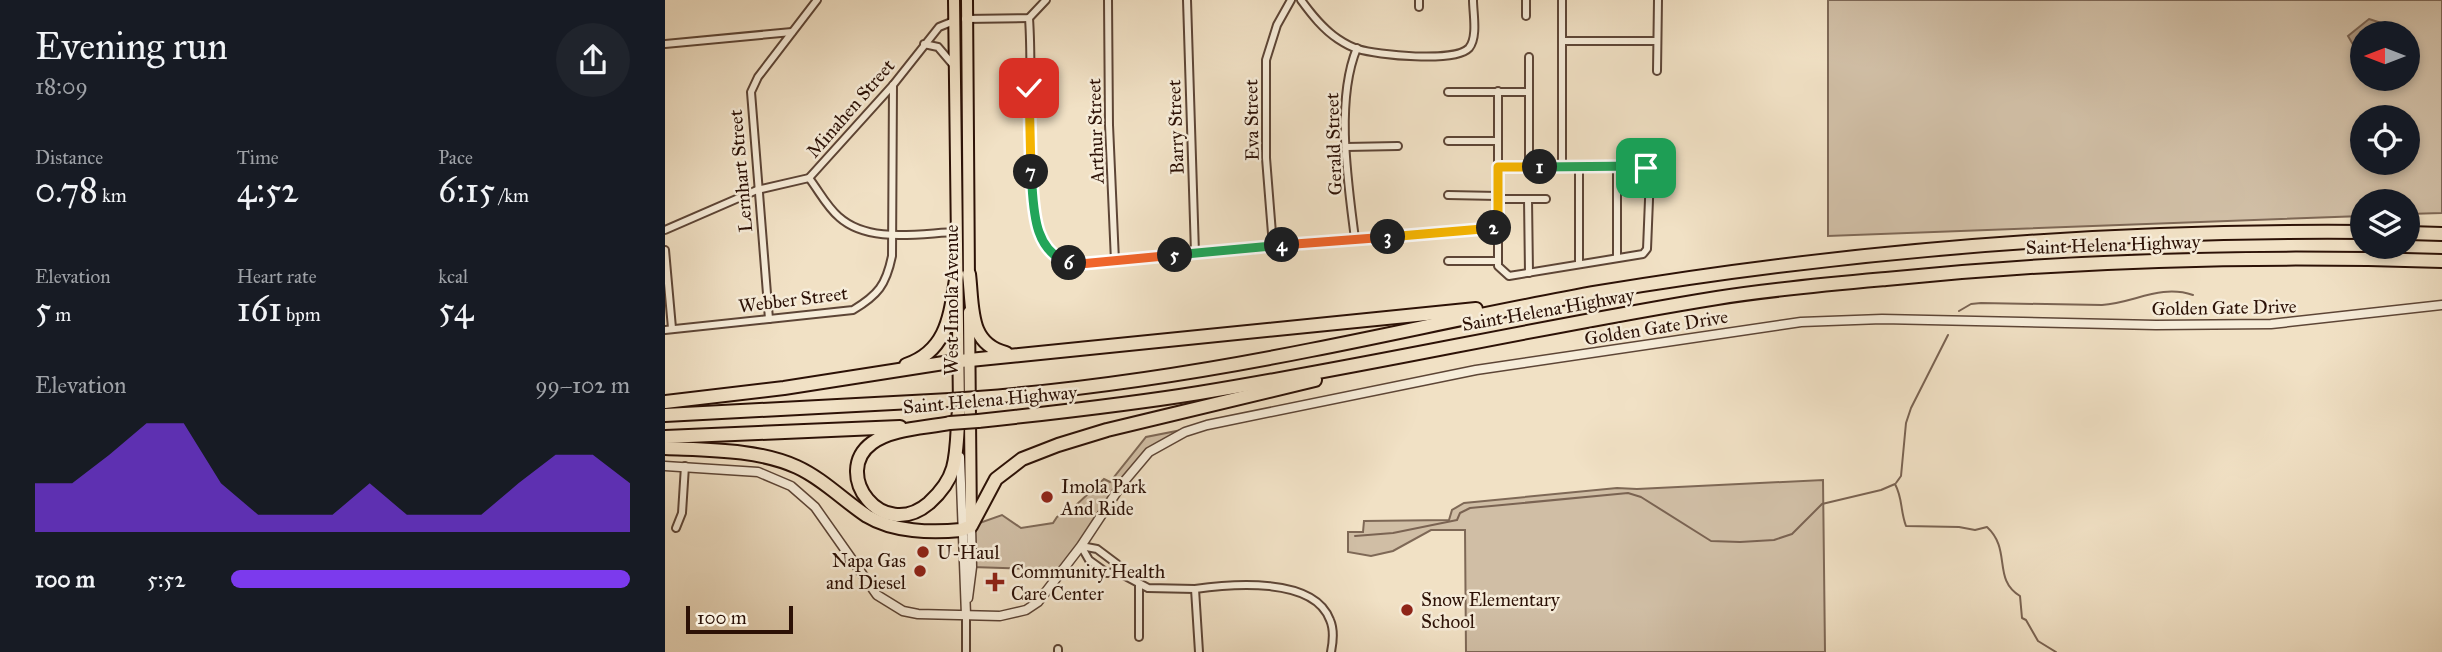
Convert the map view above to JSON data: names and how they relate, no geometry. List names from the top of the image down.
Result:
{
  "streets": {
    "highway": ["Saint Helena Highway"],
    "main road": ["West Imola Avenue"],
    "street": [
      "Minahen Street",
      "Eva Street",
      "Barry Street",
      "Arthur Street",
      "Gerald Street",
      "Lernhart Street",
      "Webber Street",
      "Golden Gate Drive"
    ]
  },
  "crossings": [
    ["Minahen Street", "Lernhart Street"],
    ["Minahen Street", "Webber Street"],
    ["Minahen Street", "West Imola Avenue"],
    ["Lernhart Street", "Webber Street"],
    ["Saint Helena Highway", "West Imola Avenue"],
    ["West Imola Avenue", "Golden Gate Drive"]
  ],
  "places": {
    "other": [
      "Imola Park And Ride",
      "U-Haul",
      "Napa Gas and Diesel",
      "Snow Elementary School"
    ],
    "health": ["Community Health Care Center"]
  },
  "scale_bar": "100 m",
  "north": "left",
  "page": {
    "heading": ["Evening run", "18:09"],
    "stats": [
      ["Distance", "0.78 km"],
      ["Time", "4:52"],
      ["Pace", "6:15 /km"],
      ["Elevation", "5 m"],
      ["Heart rate", "161 bpm"],
      ["kcal", "54"]
    ],
    "pins": [
      "1",
      "7",
      "2",
      "3",
      "4",
      "5",
      "6"
    ],
    "chart": ["Elevation", "99–102 m"],
    "list": [
      {
        "name": "100 m",
        "note": "5:52"
      }
    ],
    "scale": "100 m"
  }
}
